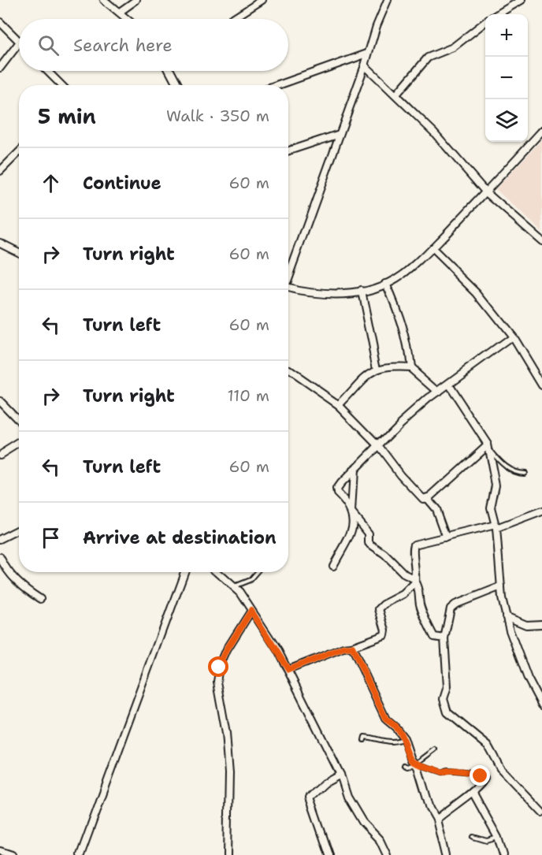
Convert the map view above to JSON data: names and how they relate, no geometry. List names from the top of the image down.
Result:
{
  "page": {
    "map_buttons": ["+", "−"],
    "search": "Search here",
    "heading": ["5 min", "Walk · 350 m"],
    "list": [
      ["Continue", "60 m"],
      ["Turn right", "60 m"],
      ["Turn left", "60 m"],
      ["Turn right", "110 m"],
      ["Turn left", "60 m"],
      "Arrive at destination"
    ]
  }
}
